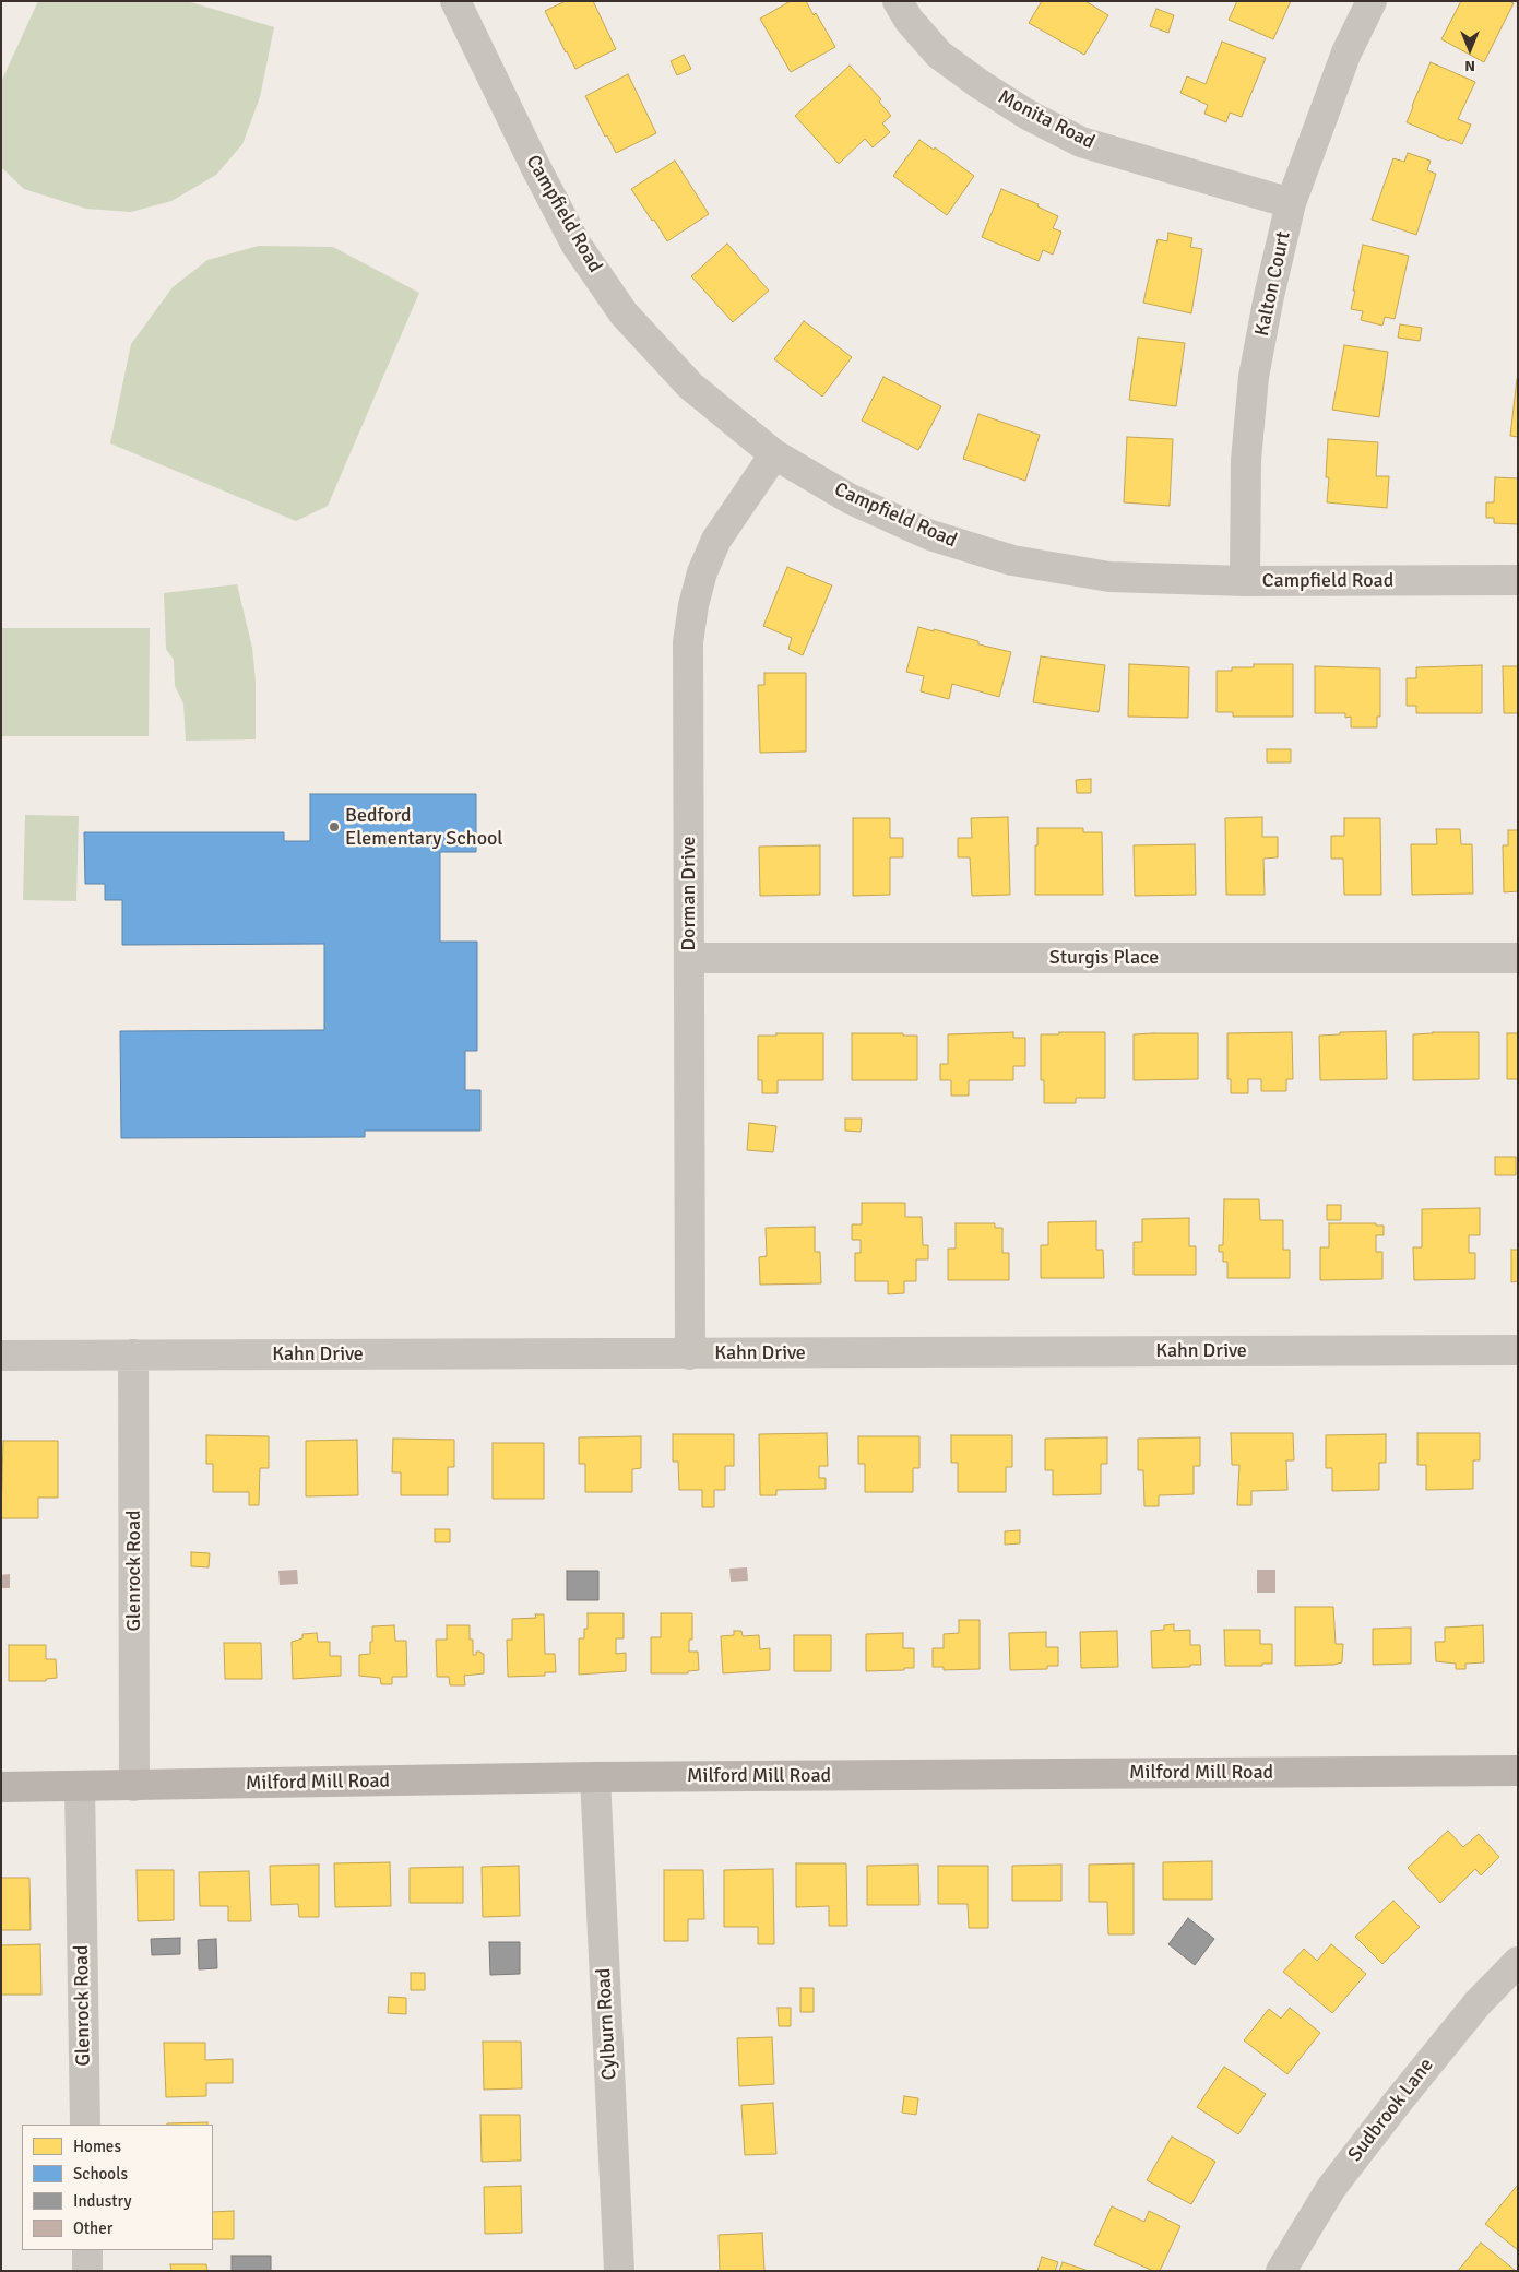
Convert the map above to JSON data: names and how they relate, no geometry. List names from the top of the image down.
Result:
{
  "streets": {
    "main road": ["Milford Mill Road"],
    "street": [
      "Monita Road",
      "Campfield Road",
      "Kalton Court",
      "Dorman Drive",
      "Sturgis Place",
      "Kahn Drive",
      "Glenrock Road",
      "Cylburn Road",
      "Sudbrook Lane"
    ]
  },
  "crossings": [
    ["Monita Road", "Kalton Court"],
    ["Campfield Road", "Kalton Court"],
    ["Campfield Road", "Dorman Drive"],
    ["Dorman Drive", "Sturgis Place"],
    ["Dorman Drive", "Kahn Drive"],
    ["Kahn Drive", "Glenrock Road"],
    ["Glenrock Road", "Milford Mill Road"],
    ["Milford Mill Road", "Cylburn Road"]
  ],
  "places": ["Bedford Elementary School"],
  "legend": [
    "Homes",
    "Schools",
    "Industry",
    "Other"
  ],
  "north": "bottom"
}
